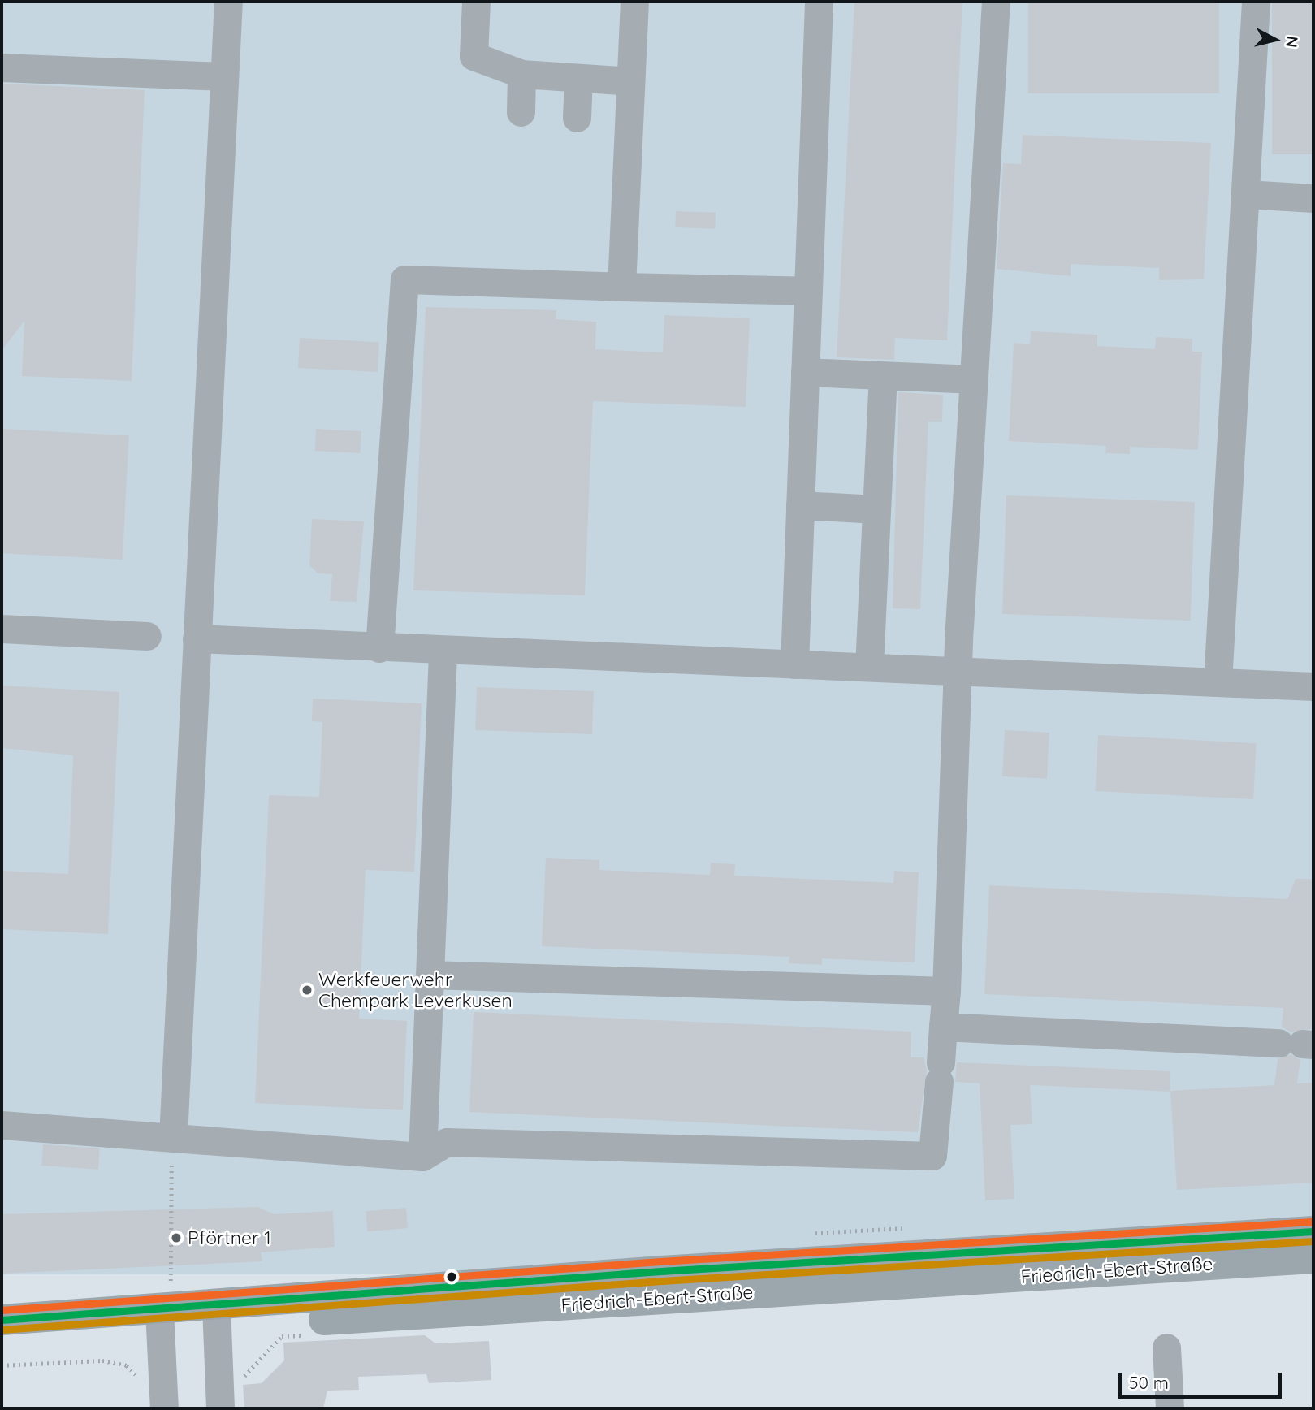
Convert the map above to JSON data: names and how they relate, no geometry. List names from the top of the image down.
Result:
{
  "streets": {
    "main road": ["Friedrich-Ebert-Straße"]
  },
  "places": ["Werkfeuerwehr Chempark Leverkusen", "Pförtner 1"],
  "scale_bar": "50 m",
  "north": "right"
}
